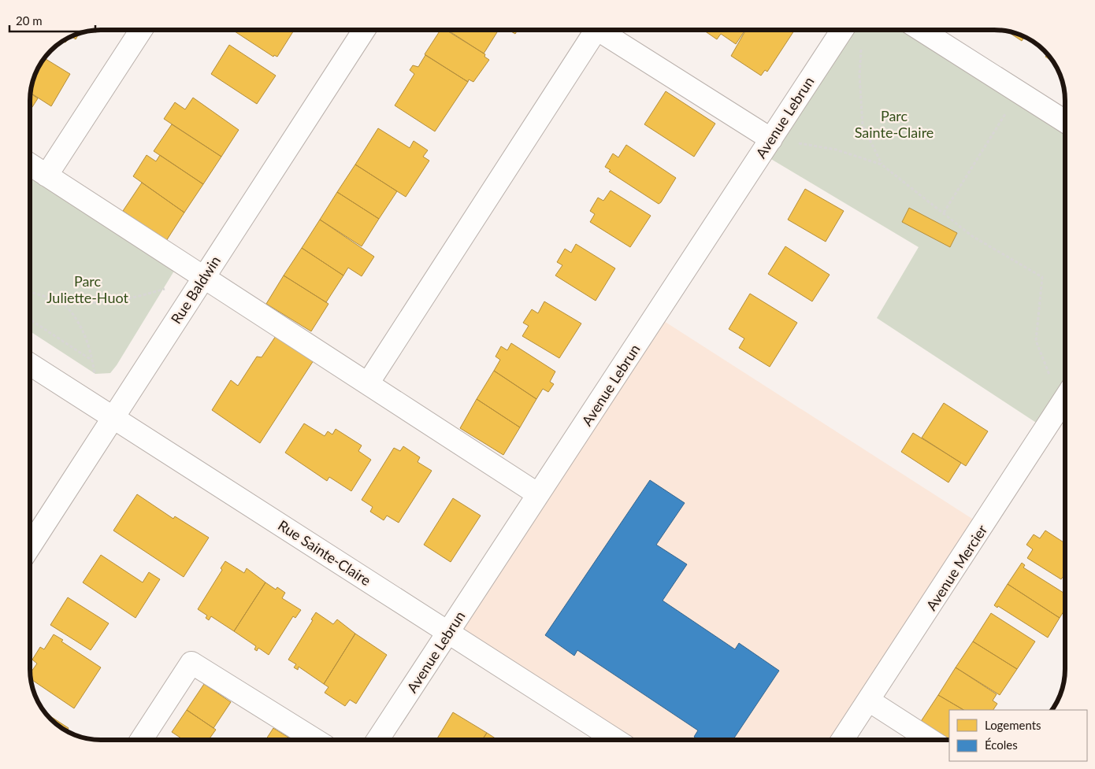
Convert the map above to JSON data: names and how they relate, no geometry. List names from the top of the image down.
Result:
{
  "streets": {
    "street": [
      "Avenue Lebrun",
      "Rue Baldwin",
      "Rue Sainte-Claire",
      "Avenue Mercier"
    ]
  },
  "crossings": [
    ["Avenue Lebrun", "Rue Sainte-Claire"],
    ["Rue Baldwin", "Rue Sainte-Claire"]
  ],
  "parks": ["Parc Sainte-Claire", "Parc Juliette-Huot"],
  "legend": ["Logements", "Écoles"],
  "scale_bar": "20 m"
}
